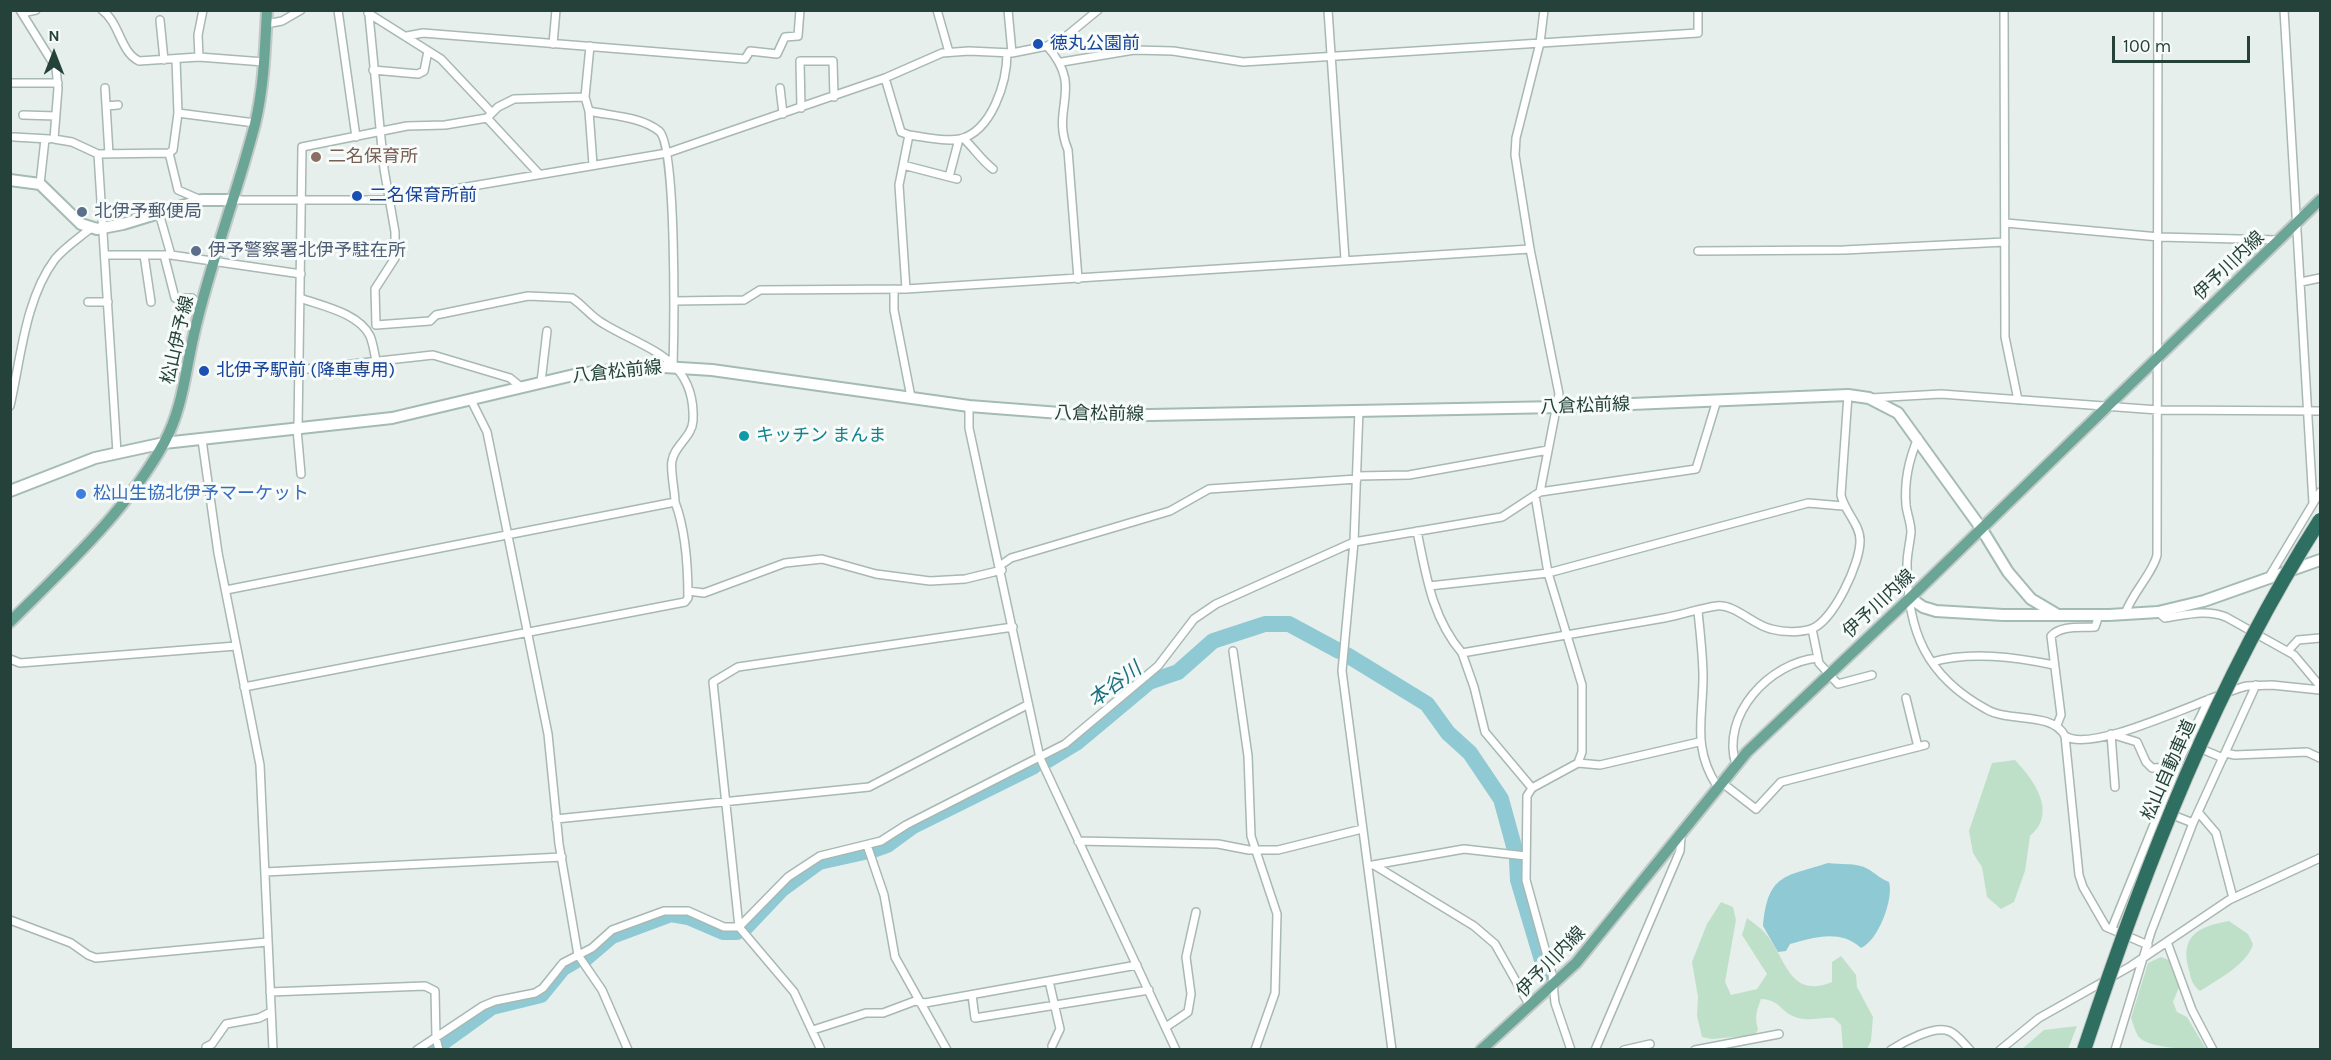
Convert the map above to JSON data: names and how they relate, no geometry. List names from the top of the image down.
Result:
{
  "streets": {
    "highway": ["松山自動車道"],
    "main road": ["伊予川内線", "松山伊予線", "八倉松前線"]
  },
  "crossings": [
    ["伊予川内線", "八倉松前線"],
    ["松山伊予線", "八倉松前線"]
  ],
  "water": ["本谷川"],
  "places": [
    "徳丸公園前",
    "二名保育所",
    "二名保育所前",
    "北伊予郵便局",
    "伊予警察署北伊予駐在所",
    "北伊予駅前 (降車専用)",
    "キッチン まんま",
    "松山生協北伊予マーケット"
  ],
  "scale_bar": "100 m",
  "north": "top"
}
